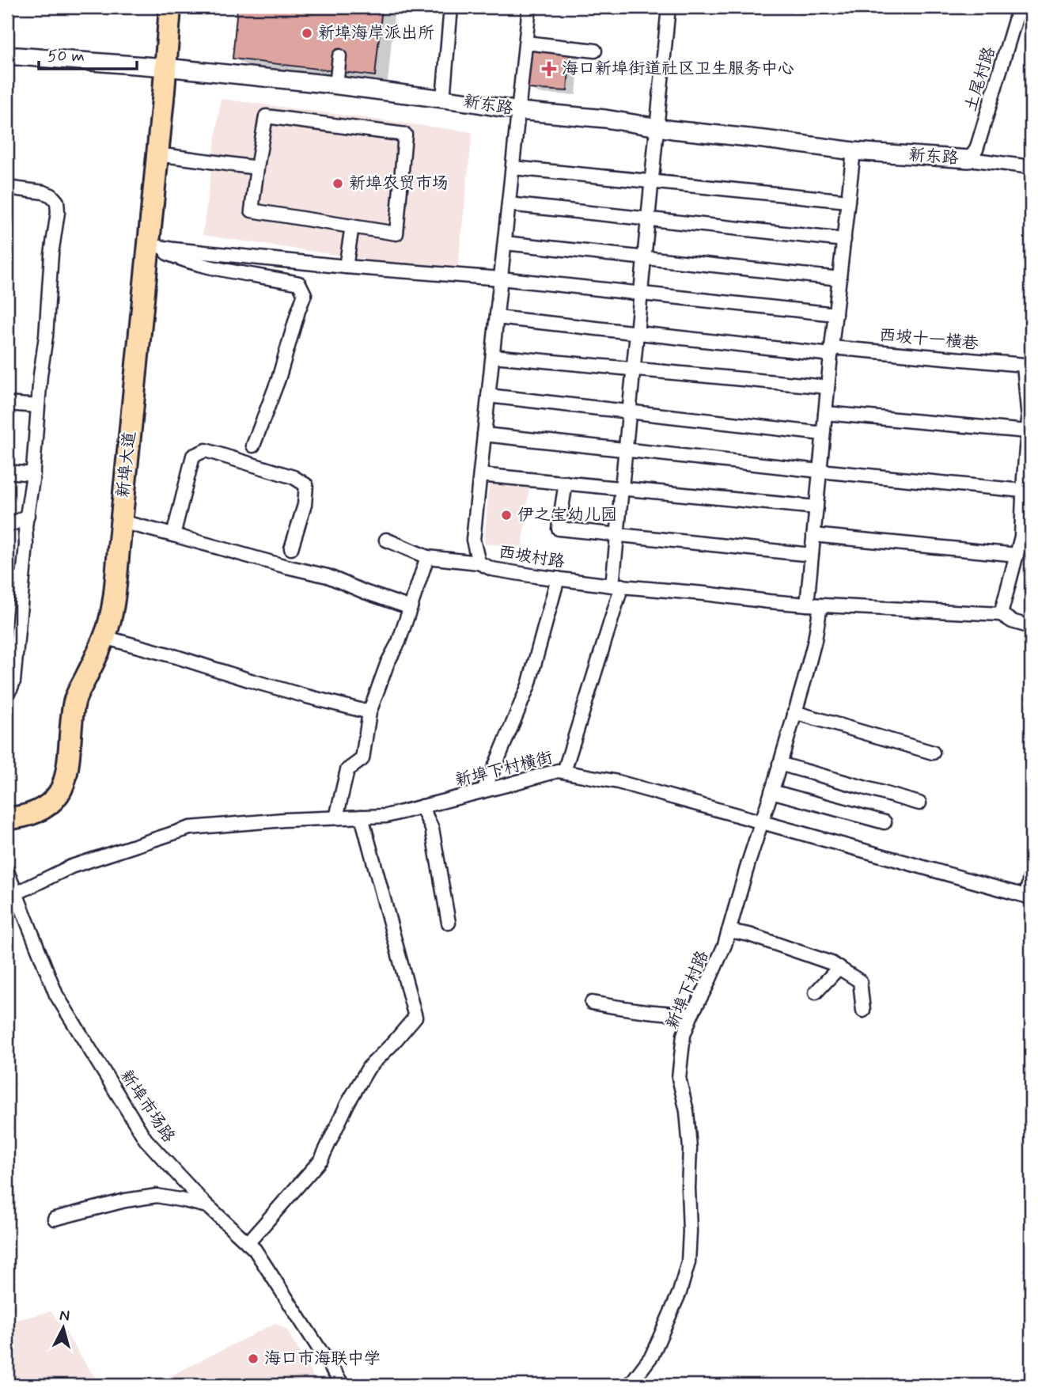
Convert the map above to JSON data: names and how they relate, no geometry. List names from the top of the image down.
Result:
{
  "streets": {
    "main road": ["新埠大道"],
    "street": [
      "土尾村路",
      "新东路",
      "西坡十一横巷",
      "西坡村路",
      "新埠下村横街",
      "新埠下村路",
      "新埠市场路"
    ]
  },
  "crossings": [
    ["土尾村路", "新东路"],
    ["新东路", "新埠大道"],
    ["新东路", "西坡村路"],
    ["西坡十一横巷", "西坡村路"],
    ["西坡村路", "新埠下村路"],
    ["新埠下村横街", "新埠下村路"],
    ["新埠下村横街", "新埠市场路"]
  ],
  "places": {
    "other": [
      "新埠海岸派出所",
      "新埠农贸市场",
      "伊之宝幼儿园",
      "海口市海联中学"
    ],
    "health": ["海口新埠街道社区卫生服务中心"]
  },
  "scale_bar": "50 m",
  "north": "top"
}
